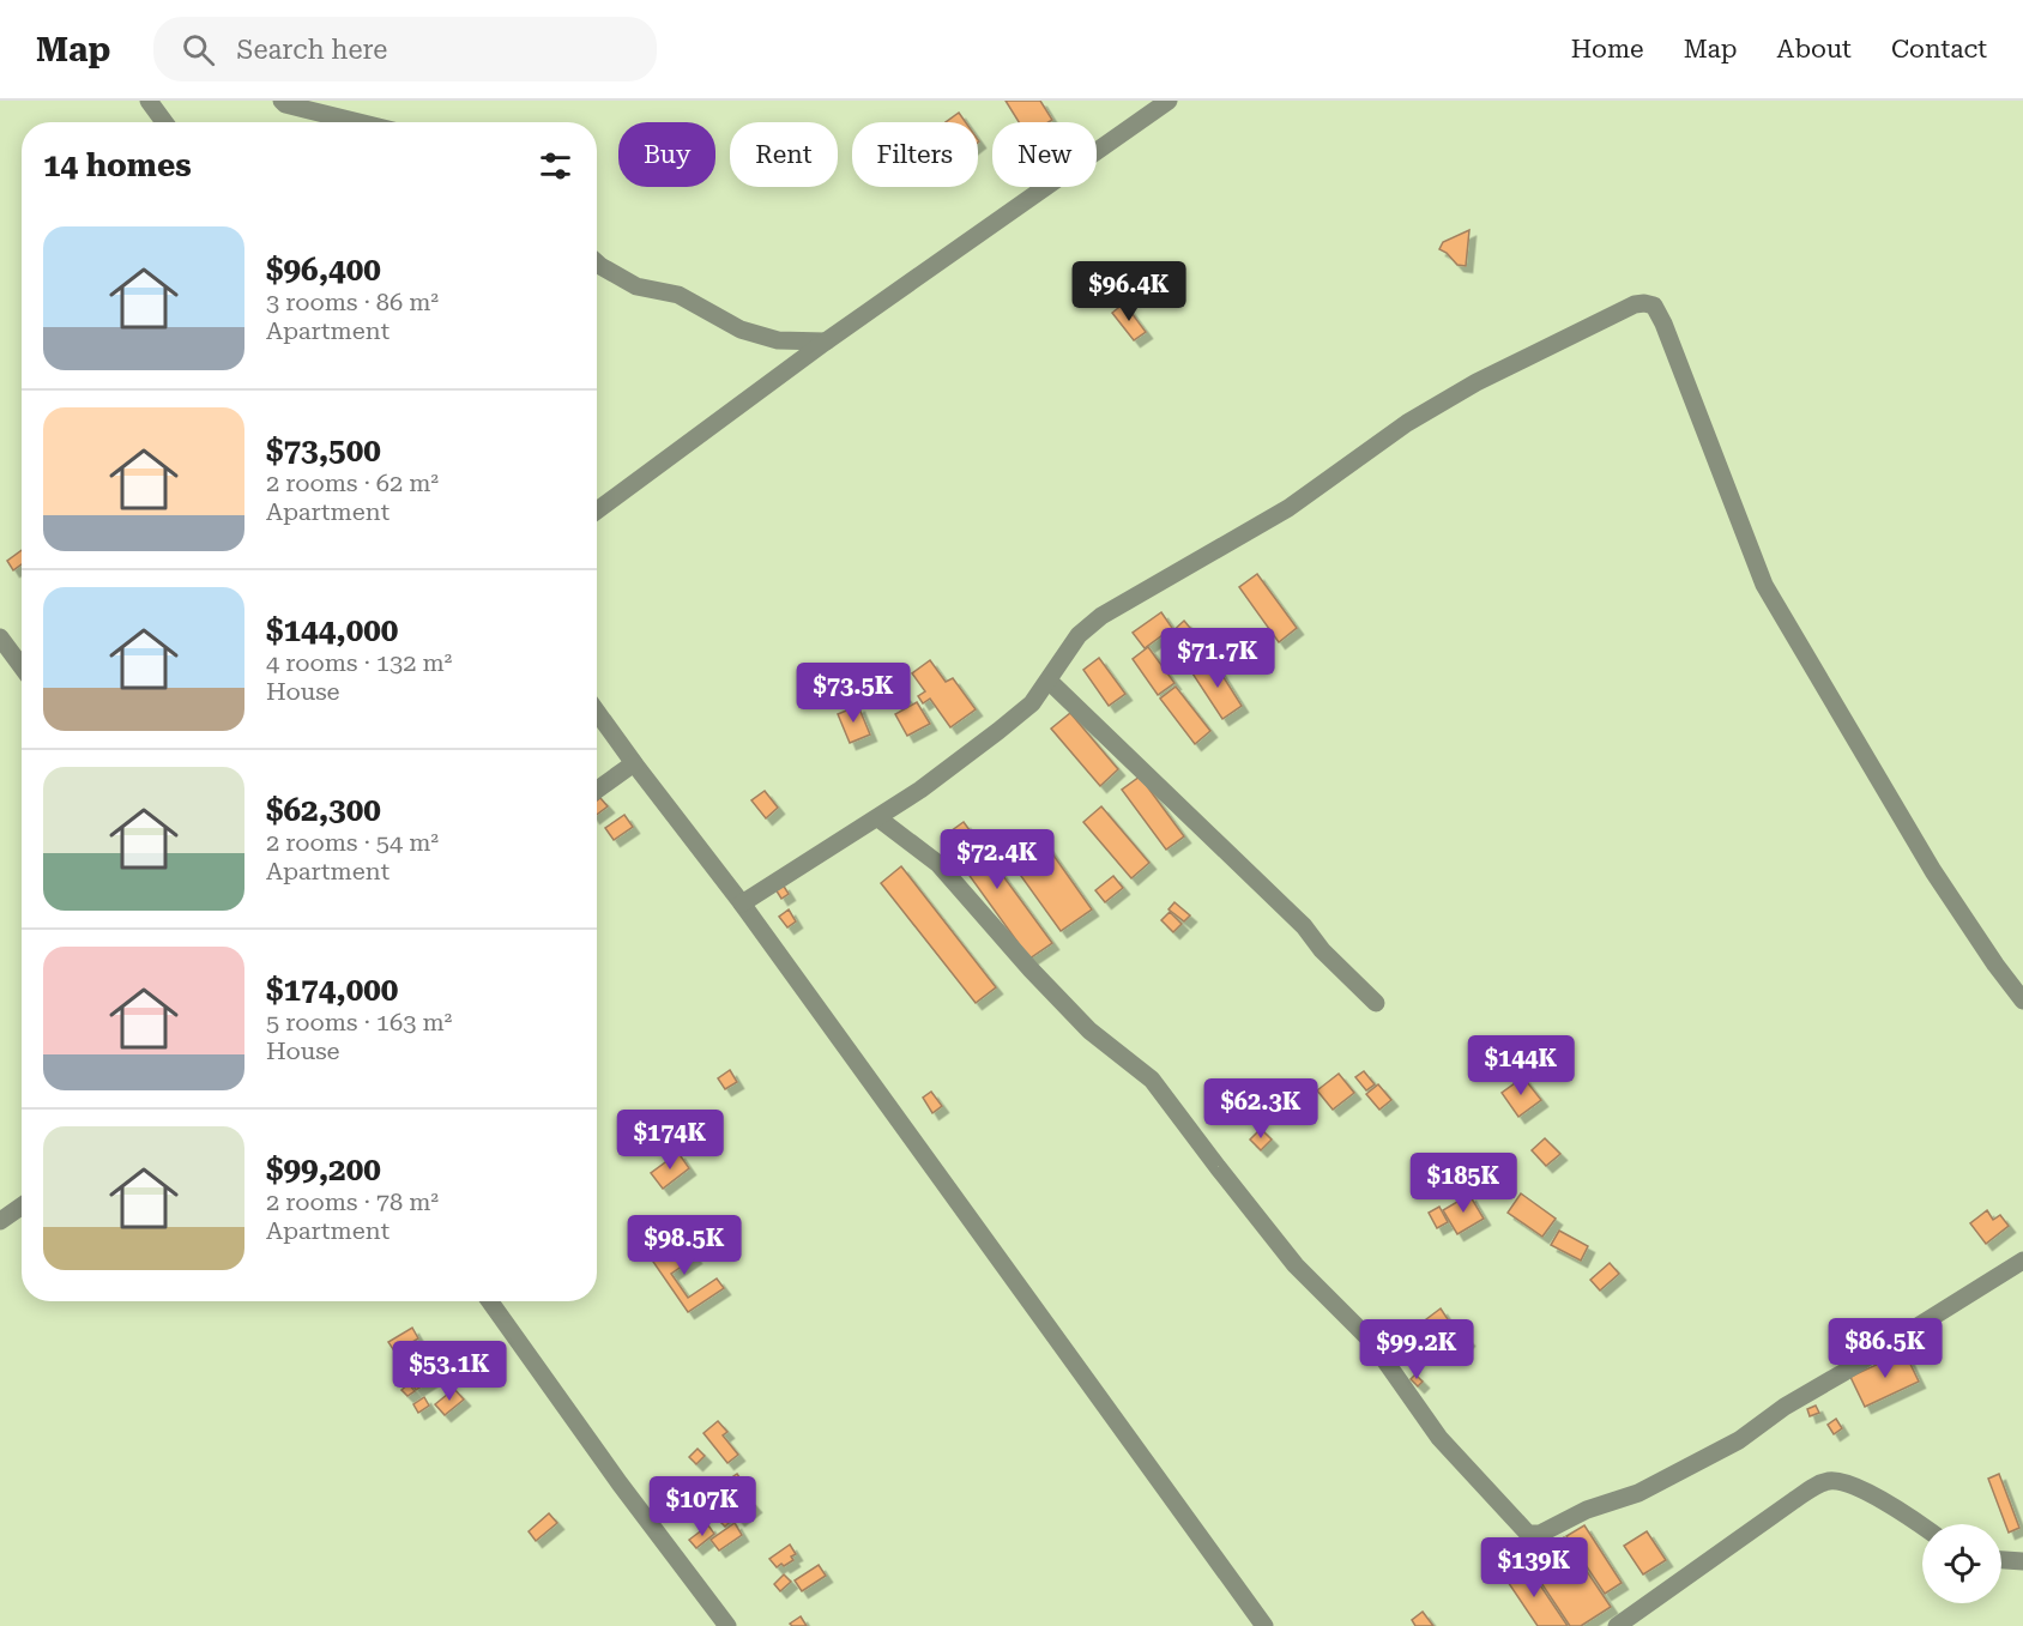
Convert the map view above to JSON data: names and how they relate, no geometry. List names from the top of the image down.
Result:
{
  "page": {
    "header": "Map",
    "search": "Search here",
    "nav": [
      "Home",
      "Map",
      "About",
      "Contact"
    ],
    "chip": [
      "Buy",
      "Rent",
      "Filters",
      "New"
    ],
    "heading": "14 homes",
    "list": [
      {
        "name": "$96,400",
        "note": "3 rooms · 86 m² · Apartment"
      },
      {
        "name": "$73,500",
        "note": "2 rooms · 62 m² · Apartment"
      },
      {
        "name": "$144,000",
        "note": "4 rooms · 132 m² · House"
      },
      {
        "name": "$62,300",
        "note": "2 rooms · 54 m² · Apartment"
      },
      {
        "name": "$174,000",
        "note": "5 rooms · 163 m² · House"
      },
      {
        "name": "$99,200",
        "note": "2 rooms · 78 m² · Apartment"
      }
    ],
    "price": [
      "$96.4K",
      "$71.7K",
      "$73.5K",
      "$72.4K",
      "$144K",
      "$62.3K",
      "$174K",
      "$185K",
      "$98.5K",
      "$86.5K",
      "$99.2K",
      "$53.1K",
      "$107K",
      "$139K"
    ]
  }
}
